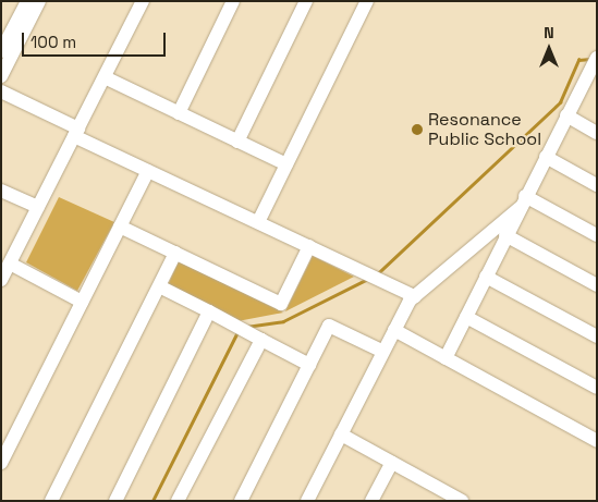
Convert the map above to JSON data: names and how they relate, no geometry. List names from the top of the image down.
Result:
{
  "places": ["Resonance Public School"],
  "scale_bar": "100 m",
  "north": "top"
}
